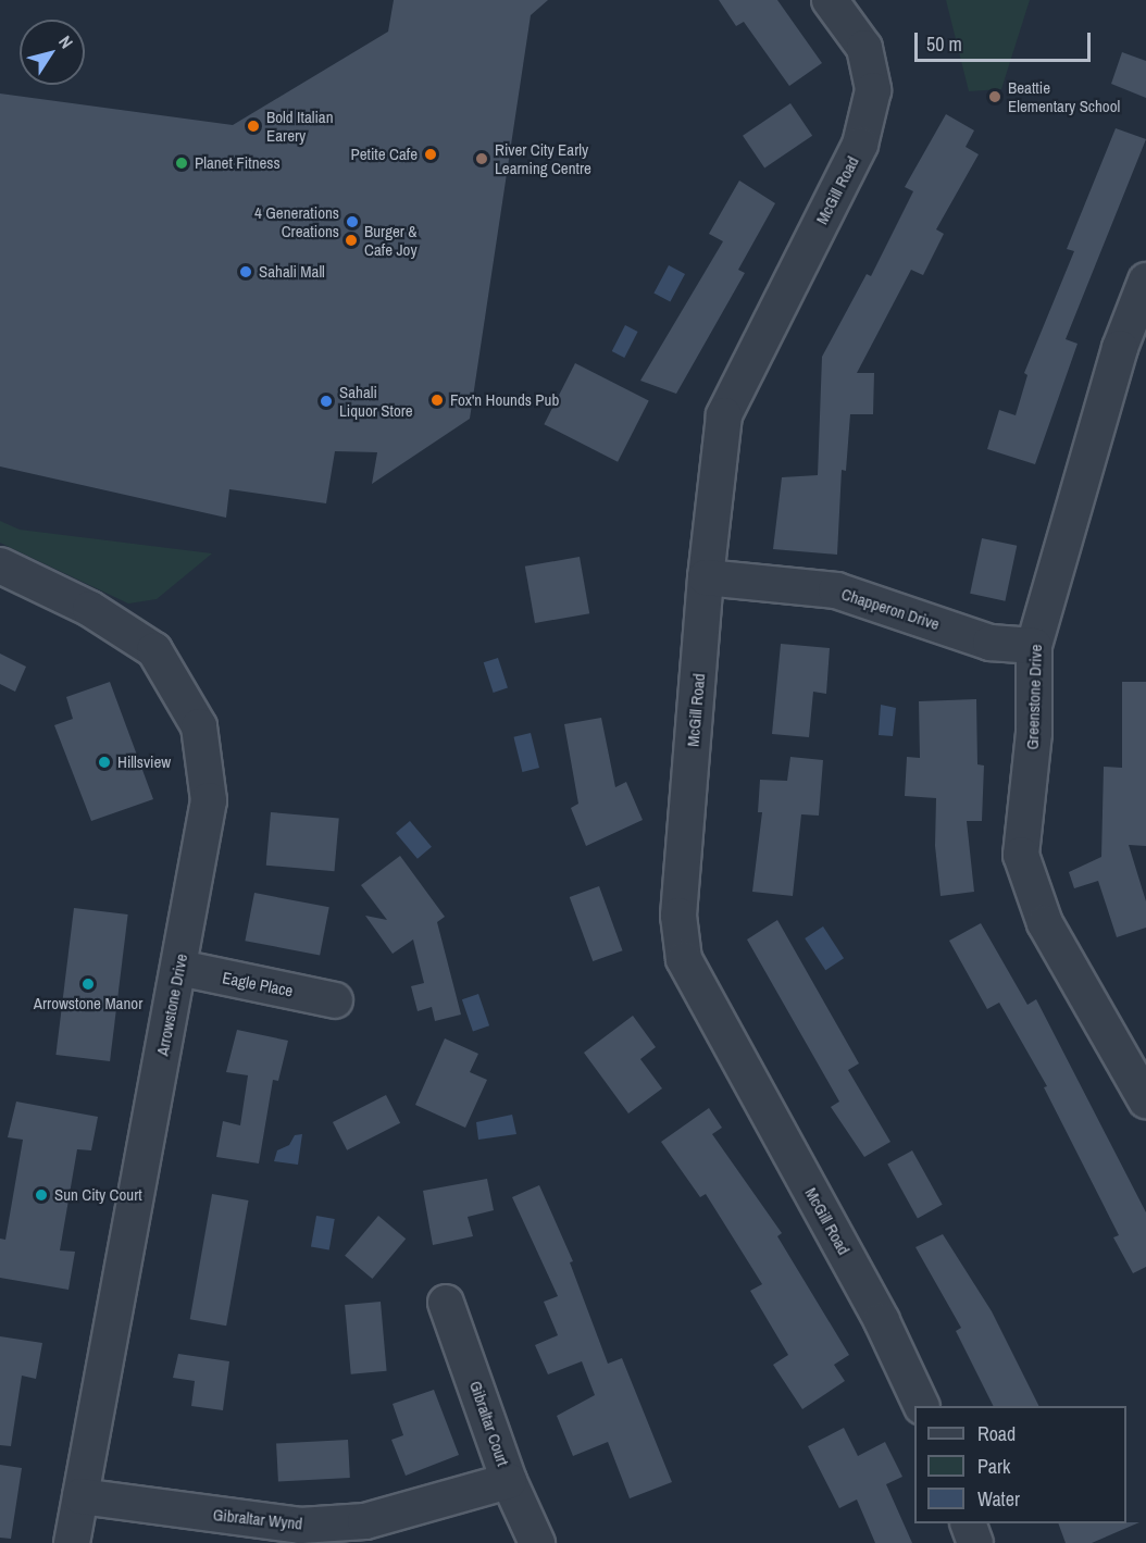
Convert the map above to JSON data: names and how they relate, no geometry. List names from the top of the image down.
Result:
{
  "streets": {
    "street": [
      "McGill Road",
      "Chapperon Drive",
      "Greenstone Drive",
      "Eagle Place",
      "Arrowstone Drive",
      "Gibraltar Court",
      "Gibraltar Wynd"
    ]
  },
  "crossings": [
    ["McGill Road", "Chapperon Drive"],
    ["Chapperon Drive", "Greenstone Drive"],
    ["Eagle Place", "Arrowstone Drive"],
    ["Arrowstone Drive", "Gibraltar Wynd"],
    ["Gibraltar Court", "Gibraltar Wynd"]
  ],
  "places": [
    "Beattie Elementary School",
    "Bold Italian Earery",
    "Petite Cafe",
    "River City Early Learning Centre",
    "Planet Fitness",
    "4 Generations Creations",
    "Burger & Cafe Joy",
    "Sahali Mall",
    "Fox'n Hounds Pub",
    "Sahali Liquor Store",
    "Hillsview",
    "Arrowstone Manor",
    "Sun City Court"
  ],
  "legend": ["Road", "Park", "Water"],
  "scale_bar": "50 m",
  "north": "top right"
}
